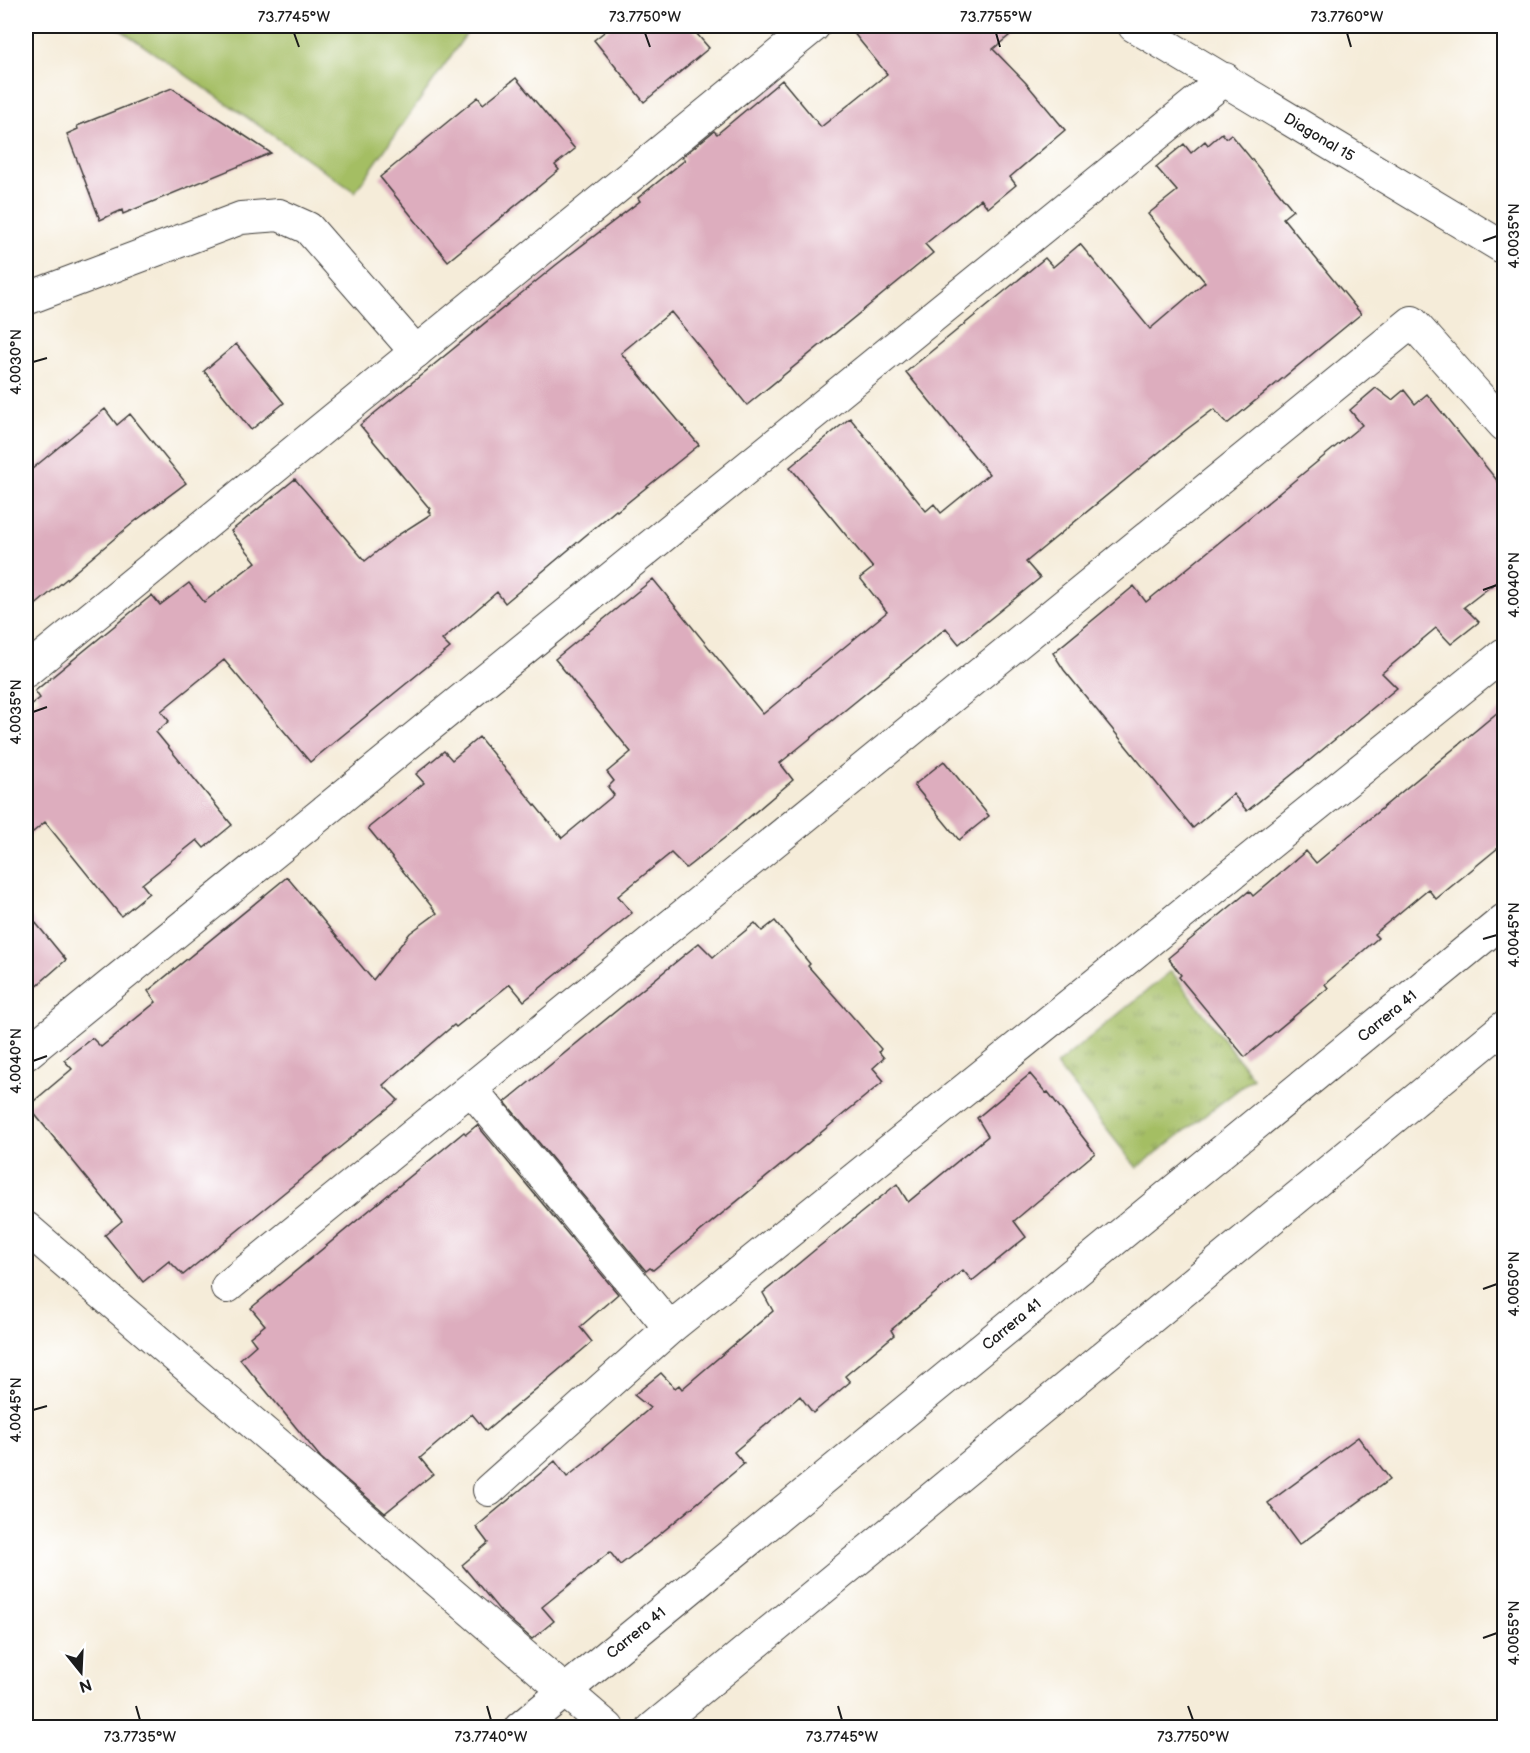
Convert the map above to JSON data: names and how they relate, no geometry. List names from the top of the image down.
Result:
{
  "streets": {
    "street": ["Diagonal 15", "Carrera 41"]
  },
  "north": "bottom",
  "coordinates": [
    "73.7745°W",
    "73.7750°W",
    "73.7755°W",
    "73.7760°W",
    "4.0035°N",
    "4.0030°N",
    "4.0040°N",
    "4.0045°N",
    "4.0050°N",
    "4.0055°N",
    "73.7735°W",
    "73.7740°W"
  ]
}
